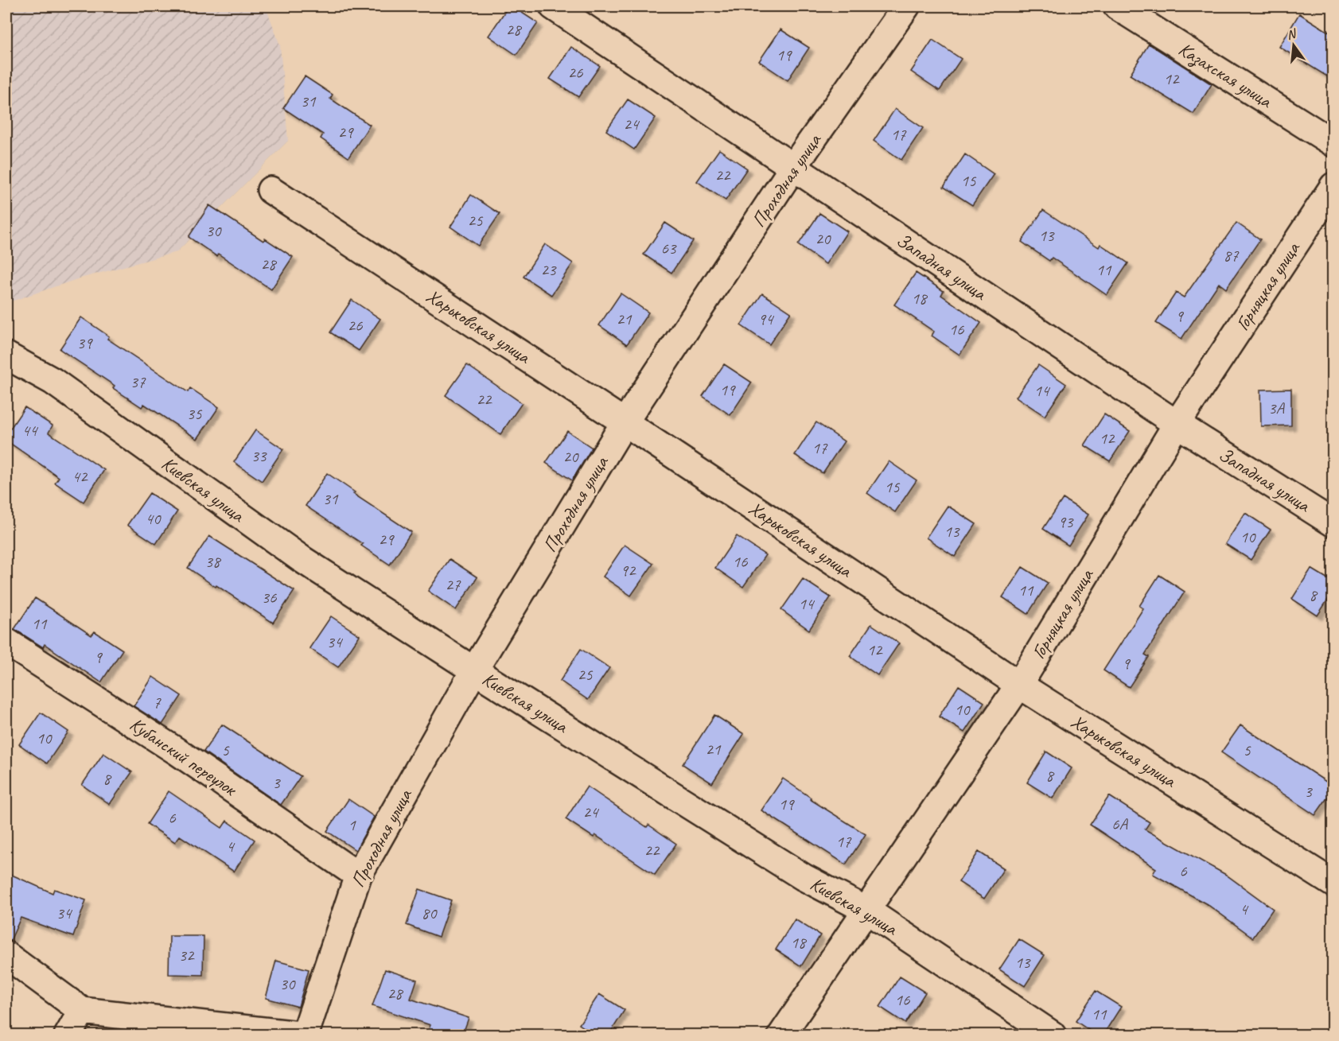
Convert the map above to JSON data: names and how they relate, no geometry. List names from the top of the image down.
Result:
{
  "streets": {
    "street": [
      "Казахская улица",
      "Проходная улица",
      "Западная улица",
      "Горняцкая улица",
      "Харьковская улица",
      "Киевская улица",
      "Кубанский переулок"
    ]
  },
  "crossings": [
    ["Проходная улица", "Западная улица"],
    ["Проходная улица", "Харьковская улица"],
    ["Проходная улица", "Киевская улица"],
    ["Проходная улица", "Кубанский переулок"],
    ["Западная улица", "Горняцкая улица"],
    ["Горняцкая улица", "Харьковская улица"],
    ["Горняцкая улица", "Киевская улица"]
  ],
  "house_numbers": [
    "28",
    "19",
    "26",
    "12",
    "31",
    "24",
    "29",
    "17",
    "22",
    "15",
    "25",
    "30",
    "13",
    "20",
    "63",
    "87",
    "28",
    "23",
    "11",
    "18",
    "9",
    "21",
    "94",
    "26",
    "16",
    "39",
    "37",
    "19",
    "14",
    "22",
    "3А",
    "35",
    "44",
    "12",
    "17",
    "33",
    "20",
    "42",
    "15",
    "31",
    "40",
    "93",
    "13",
    "10",
    "29",
    "38",
    "16",
    "92",
    "27",
    "11",
    "8",
    "36",
    "14",
    "11",
    "34",
    "12",
    "9",
    "9",
    "25",
    "7",
    "10",
    "10",
    "21",
    "5",
    "5",
    "8",
    "8",
    "3",
    "3",
    "19",
    "24",
    "6",
    "6А",
    "1",
    "17",
    "4",
    "22",
    "6",
    "4",
    "34",
    "80",
    "18",
    "32",
    "13",
    "30",
    "28",
    "16",
    "11"
  ],
  "north": "top"
}
